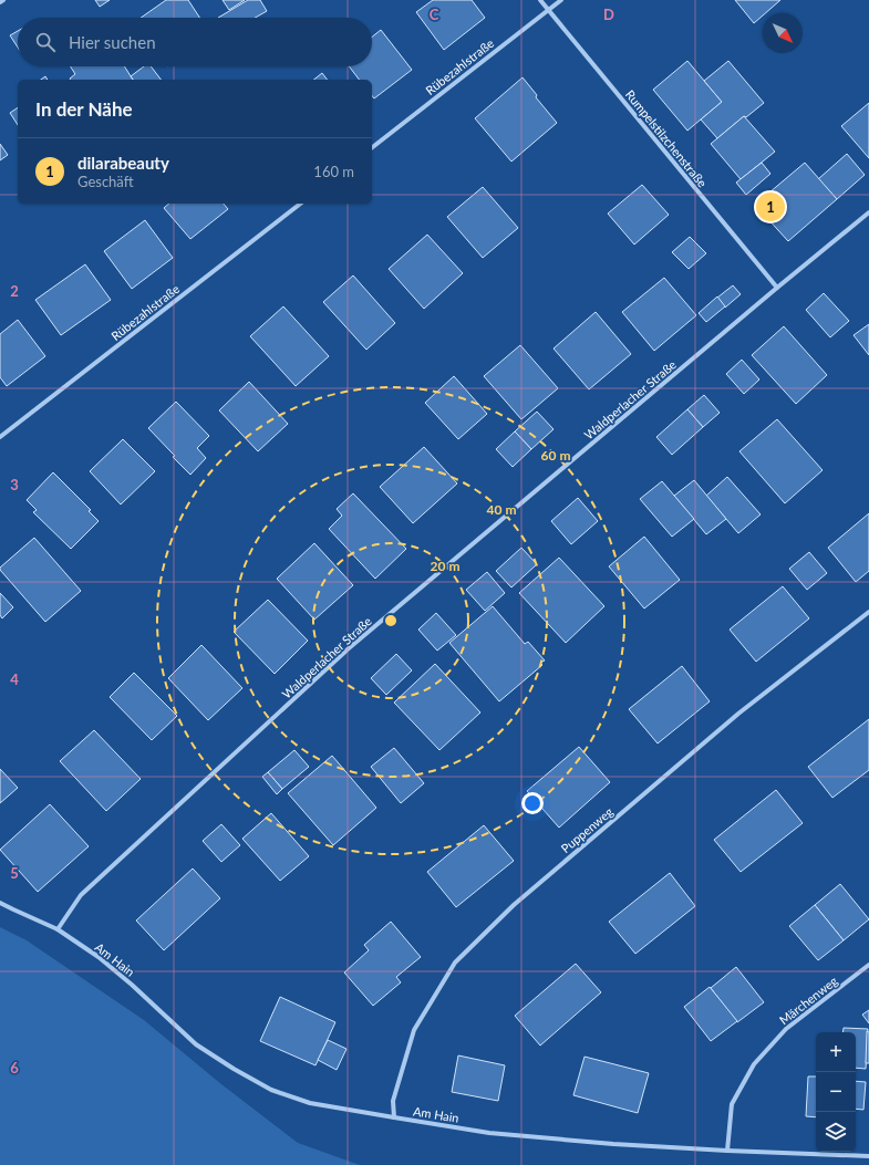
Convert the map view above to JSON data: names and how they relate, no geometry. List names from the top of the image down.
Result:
{
  "streets": {
    "street": [
      "Rübezahlstraße",
      "Rumpelstilzchenstraße",
      "Waldperlacher Straße",
      "Puppenweg",
      "Am Hain",
      "Märchenweg"
    ]
  },
  "crossings": [
    ["Rübezahlstraße", "Rumpelstilzchenstraße"],
    ["Rumpelstilzchenstraße", "Waldperlacher Straße"],
    ["Waldperlacher Straße", "Am Hain"],
    ["Puppenweg", "Am Hain"],
    ["Am Hain", "Märchenweg"]
  ],
  "north": "bottom right",
  "page": {
    "search": "Hier suchen",
    "heading": "In der Nähe",
    "list": [
      {
        "mark": "1",
        "name": "dilarabeauty",
        "note": "Geschäft",
        "value": "160 m"
      }
    ],
    "pins": "1",
    "map_buttons": ["+", "−"]
  },
  "grid": {
    "columns": ["C", "D"],
    "rows": [
      "2",
      "3",
      "4",
      "5",
      "6"
    ]
  },
  "rings": ["60 m", "40 m", "20 m"]
}
